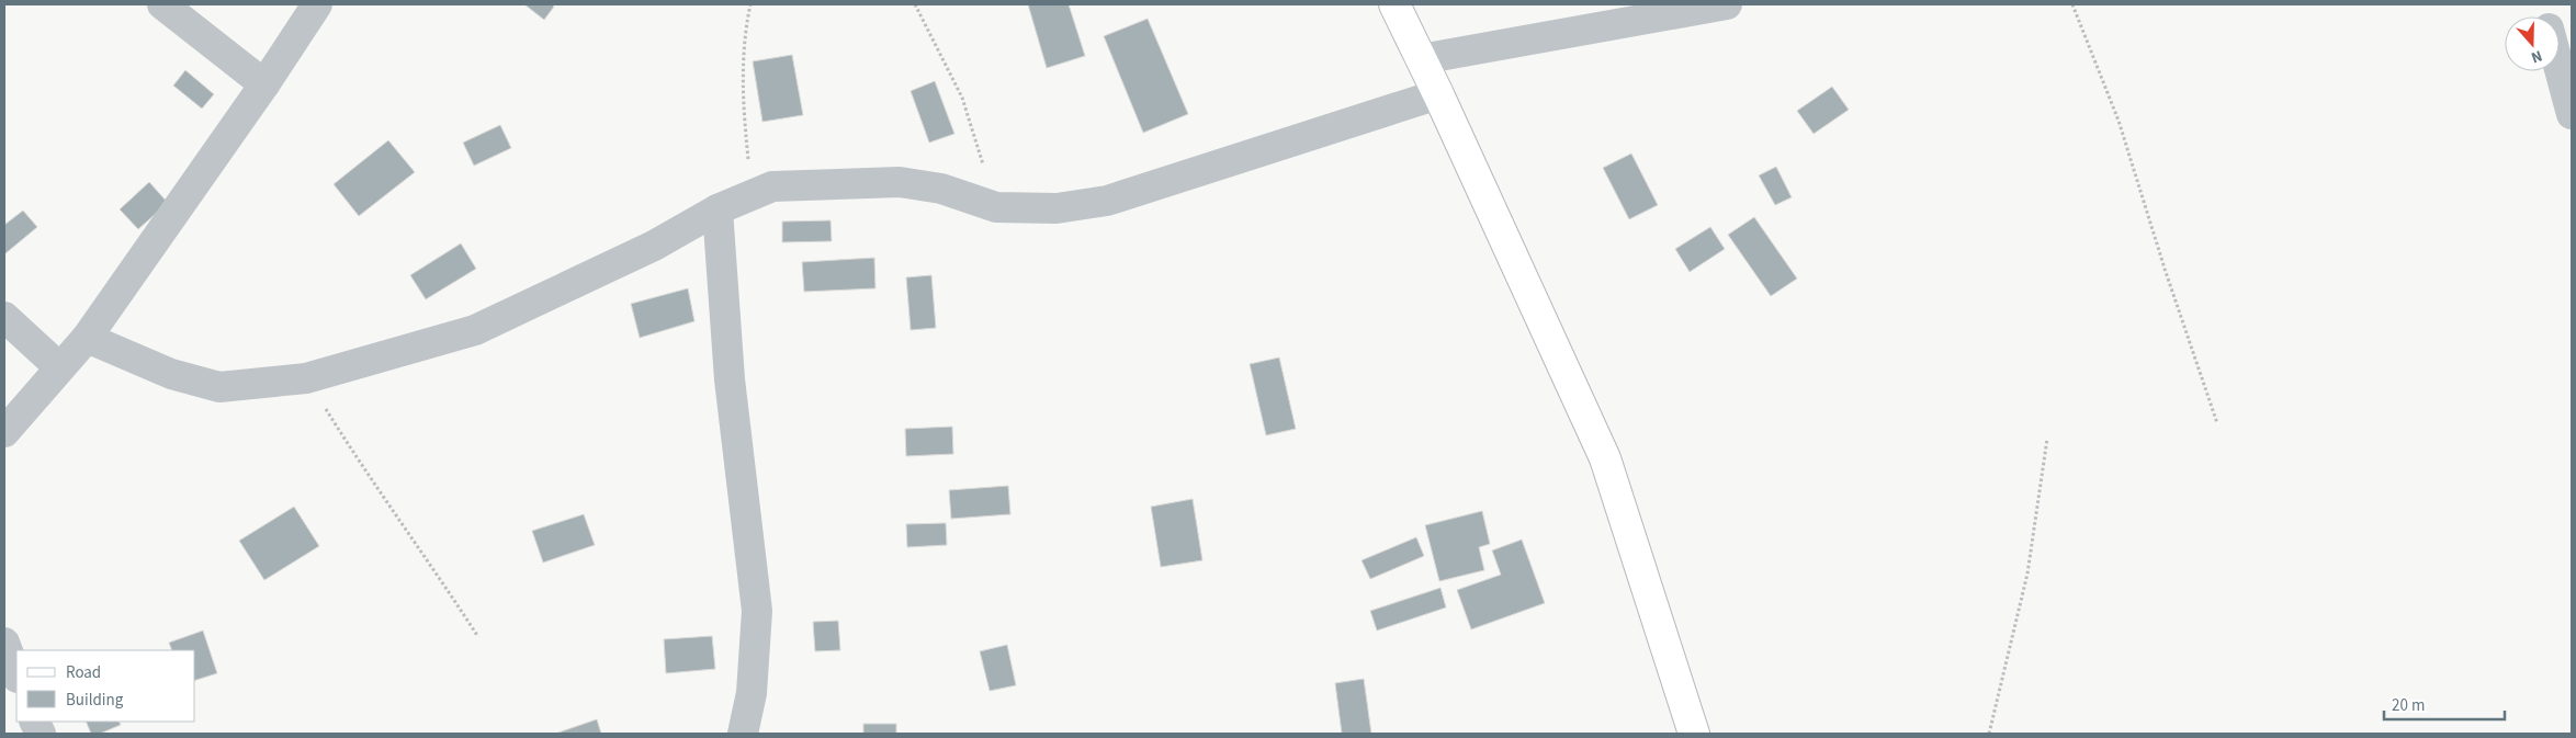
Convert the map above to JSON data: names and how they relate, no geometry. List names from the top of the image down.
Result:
{
  "legend": ["Road", "Building"],
  "scale_bar": "20 m",
  "north": "bottom"
}
